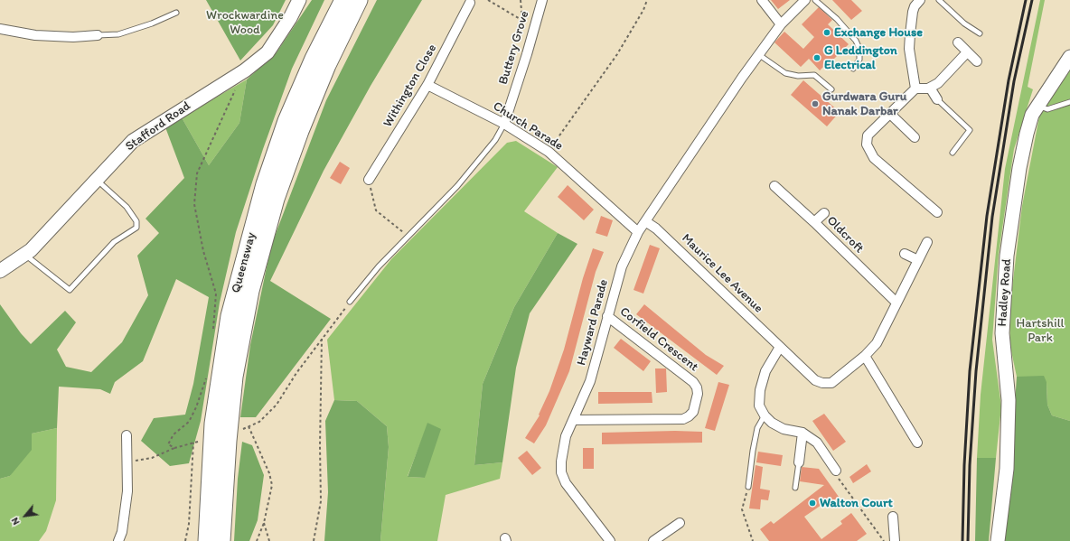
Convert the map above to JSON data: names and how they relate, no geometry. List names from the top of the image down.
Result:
{
  "streets": {
    "highway": ["Queensway"],
    "street": [
      "Buttery Grove",
      "Withington Close",
      "Stafford Road",
      "Church Parade",
      "Oldcroft",
      "Maurice Lee Avenue",
      "Hadley Road",
      "Hayward Parade",
      "Corfield Crescent"
    ]
  },
  "crossings": [
    ["Buttery Grove", "Church Parade"],
    ["Withington Close", "Church Parade"],
    ["Church Parade", "Hayward Parade"],
    ["Maurice Lee Avenue", "Hayward Parade"],
    ["Hayward Parade", "Corfield Crescent"]
  ],
  "parks": ["Wrockwardine Wood", "Hartshill Park"],
  "places": [
    "Exchange House",
    "G Leddington Electrical",
    "Gurdwara Guru Nanak Darbar",
    "Walton Court"
  ],
  "north": "bottom left"
}
